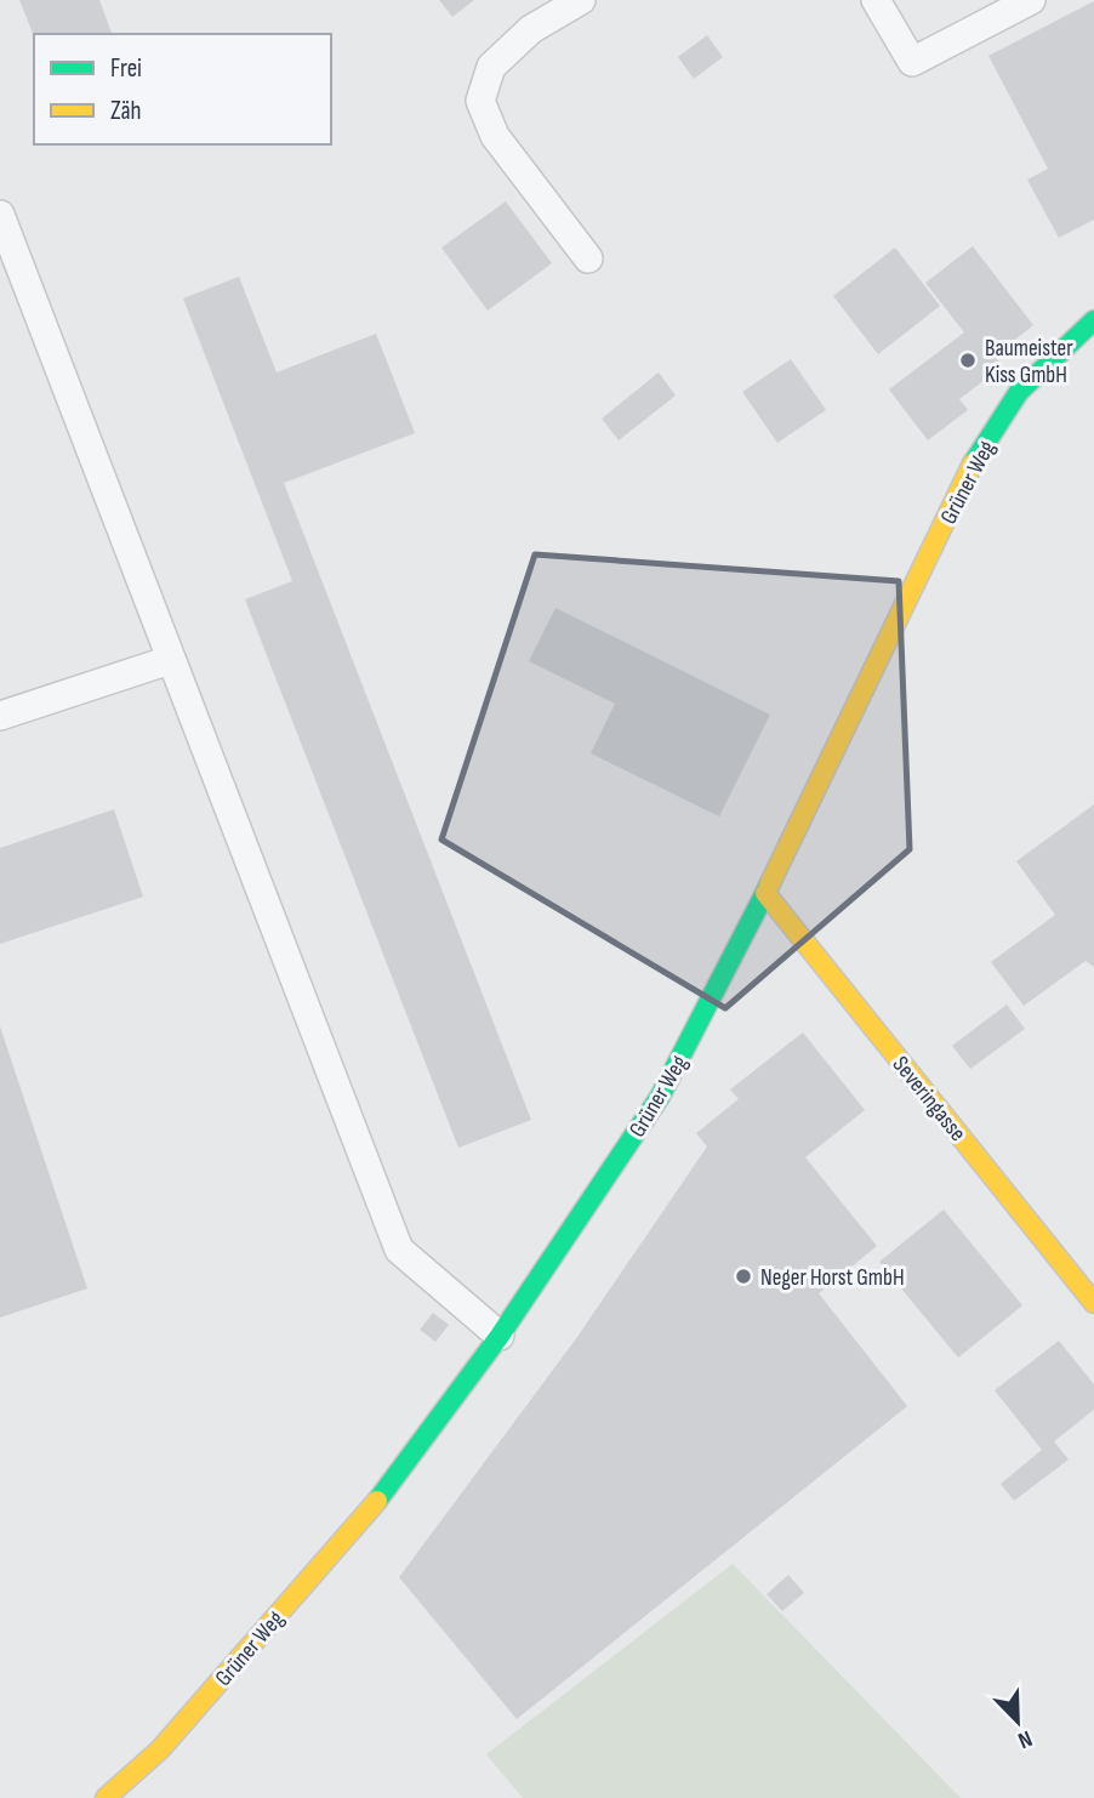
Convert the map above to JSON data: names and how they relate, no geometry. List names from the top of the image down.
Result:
{
  "streets": {
    "street": ["Grüner Weg", "Severingasse"]
  },
  "crossings": [
    ["Grüner Weg", "Severingasse"]
  ],
  "places": ["Baumeister Kiss GmbH", "Neger Horst GmbH"],
  "legend": ["Frei", "Zäh"],
  "north": "bottom right"
}
